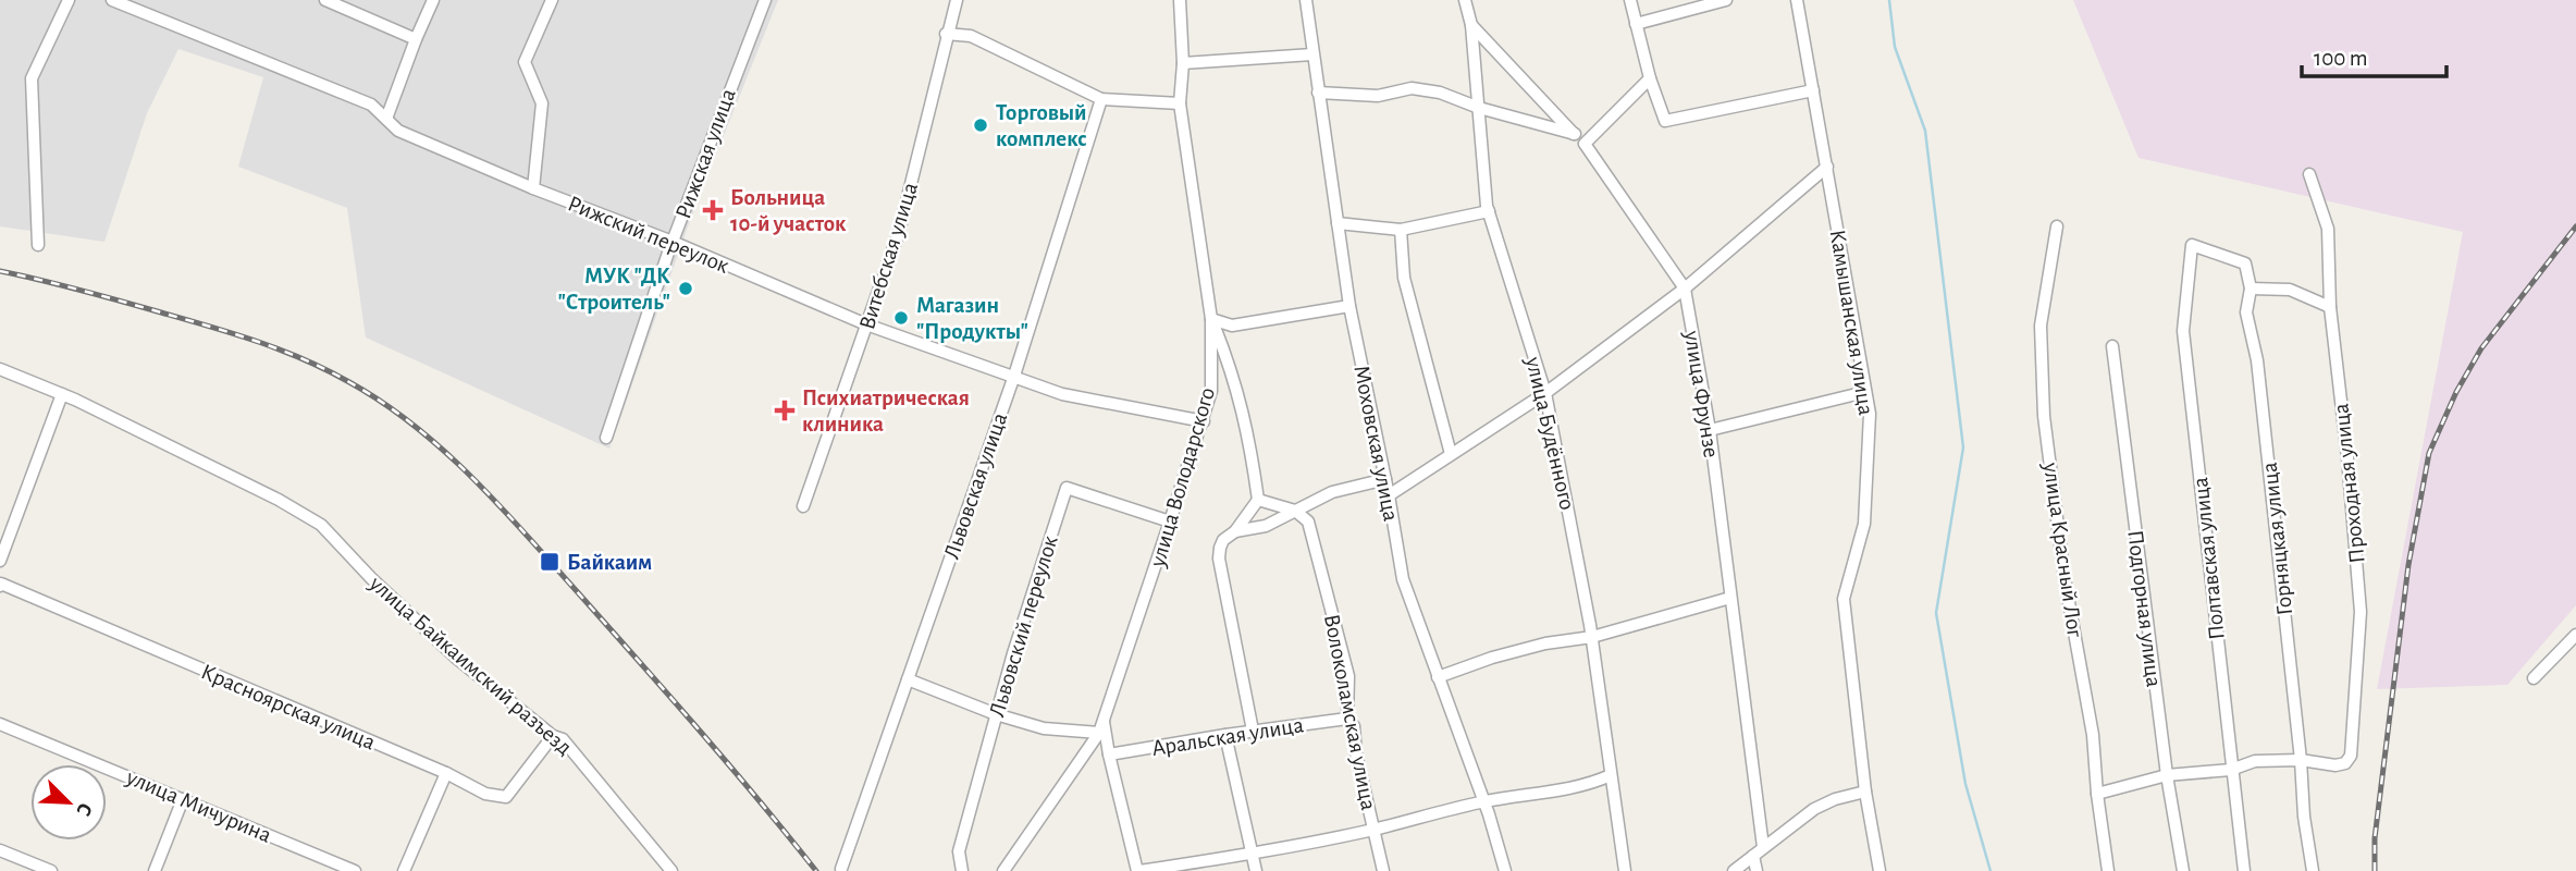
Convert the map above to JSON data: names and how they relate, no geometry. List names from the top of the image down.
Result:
{
  "streets": {
    "street": [
      "Рижская улица",
      "Рижский переулок",
      "Витебская улица",
      "Камышанская улица",
      "улица Фрунзе",
      "улица Будённого",
      "Моховская улица",
      "улица Володарского",
      "Проходная улица",
      "Львовская улица",
      "Горняцкая улица",
      "улица Красный Лог",
      "Полтавская улица",
      "Подгорная улица",
      "Львовский переулок",
      "улица Байкаимский разъезд",
      "Красноярская улица",
      "Волоколамская улица",
      "Аральская улица",
      "улица Мичурина"
    ]
  },
  "crossings": [
    ["Рижская улица", "Рижский переулок"],
    ["Рижский переулок", "Витебская улица"],
    ["Рижский переулок", "улица Володарского"],
    ["Рижский переулок", "Львовская улица"],
    ["улица Фрунзе", "улица Будённого"],
    ["улица Володарского", "Львовский переулок"],
    ["Проходная улица", "Горняцкая улица"],
    ["Горняцкая улица", "Полтавская улица"],
    ["улица Байкаимский разъезд", "Красноярская улица"],
    ["Волоколамская улица", "Аральская улица"]
  ],
  "places": {
    "other": ["Торговый комплекс", "МУК \"ДК \"Строитель\"", "Магазин \"Продукты\""],
    "health": ["Больница 10-й участок", "Психиатрическая клиника"],
    "transit": ["Байкаим"]
  },
  "scale_bar": "100 m",
  "north": "bottom right"
}
